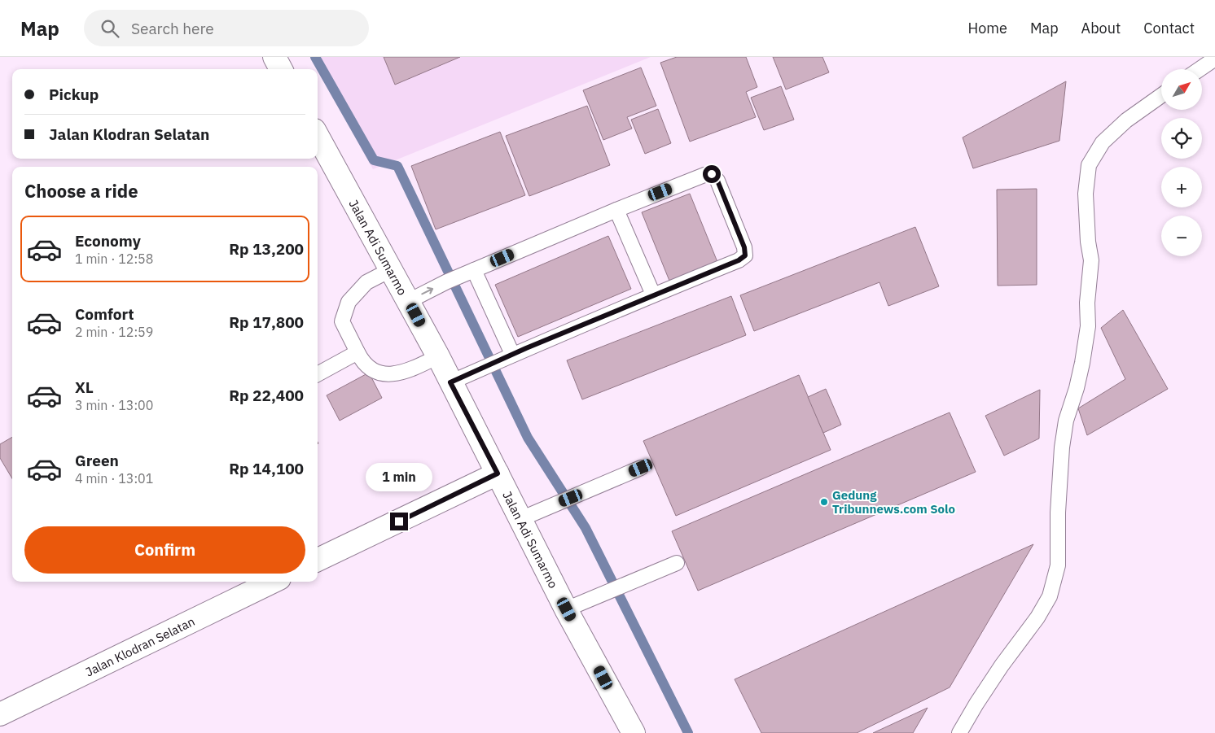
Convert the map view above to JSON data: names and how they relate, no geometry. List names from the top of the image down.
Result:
{
  "streets": {
    "main road": ["Jalan Adi Sumarmo", "Jalan Klodran Selatan"]
  },
  "places": ["Gedung Tribunnews.com Solo"],
  "north": "top right",
  "page": {
    "header": "Map",
    "search": "Search here",
    "nav": [
      "Home",
      "Map",
      "About",
      "Contact"
    ],
    "map_buttons": ["+", "−"],
    "banner": ["Pickup", "Jalan Klodran Selatan"],
    "heading": "Choose a ride",
    "list": [
      {
        "name": "Economy",
        "note": "1 min · 12:58",
        "value": "Rp 13,200"
      },
      {
        "name": "Comfort",
        "note": "2 min · 12:59",
        "value": "Rp 17,800"
      },
      {
        "name": "XL",
        "note": "3 min · 13:00",
        "value": "Rp 22,400"
      },
      {
        "name": "Green",
        "note": "4 min · 13:01",
        "value": "Rp 14,100"
      }
    ],
    "bubble": "1 min",
    "buttons": "Confirm"
  }
}
